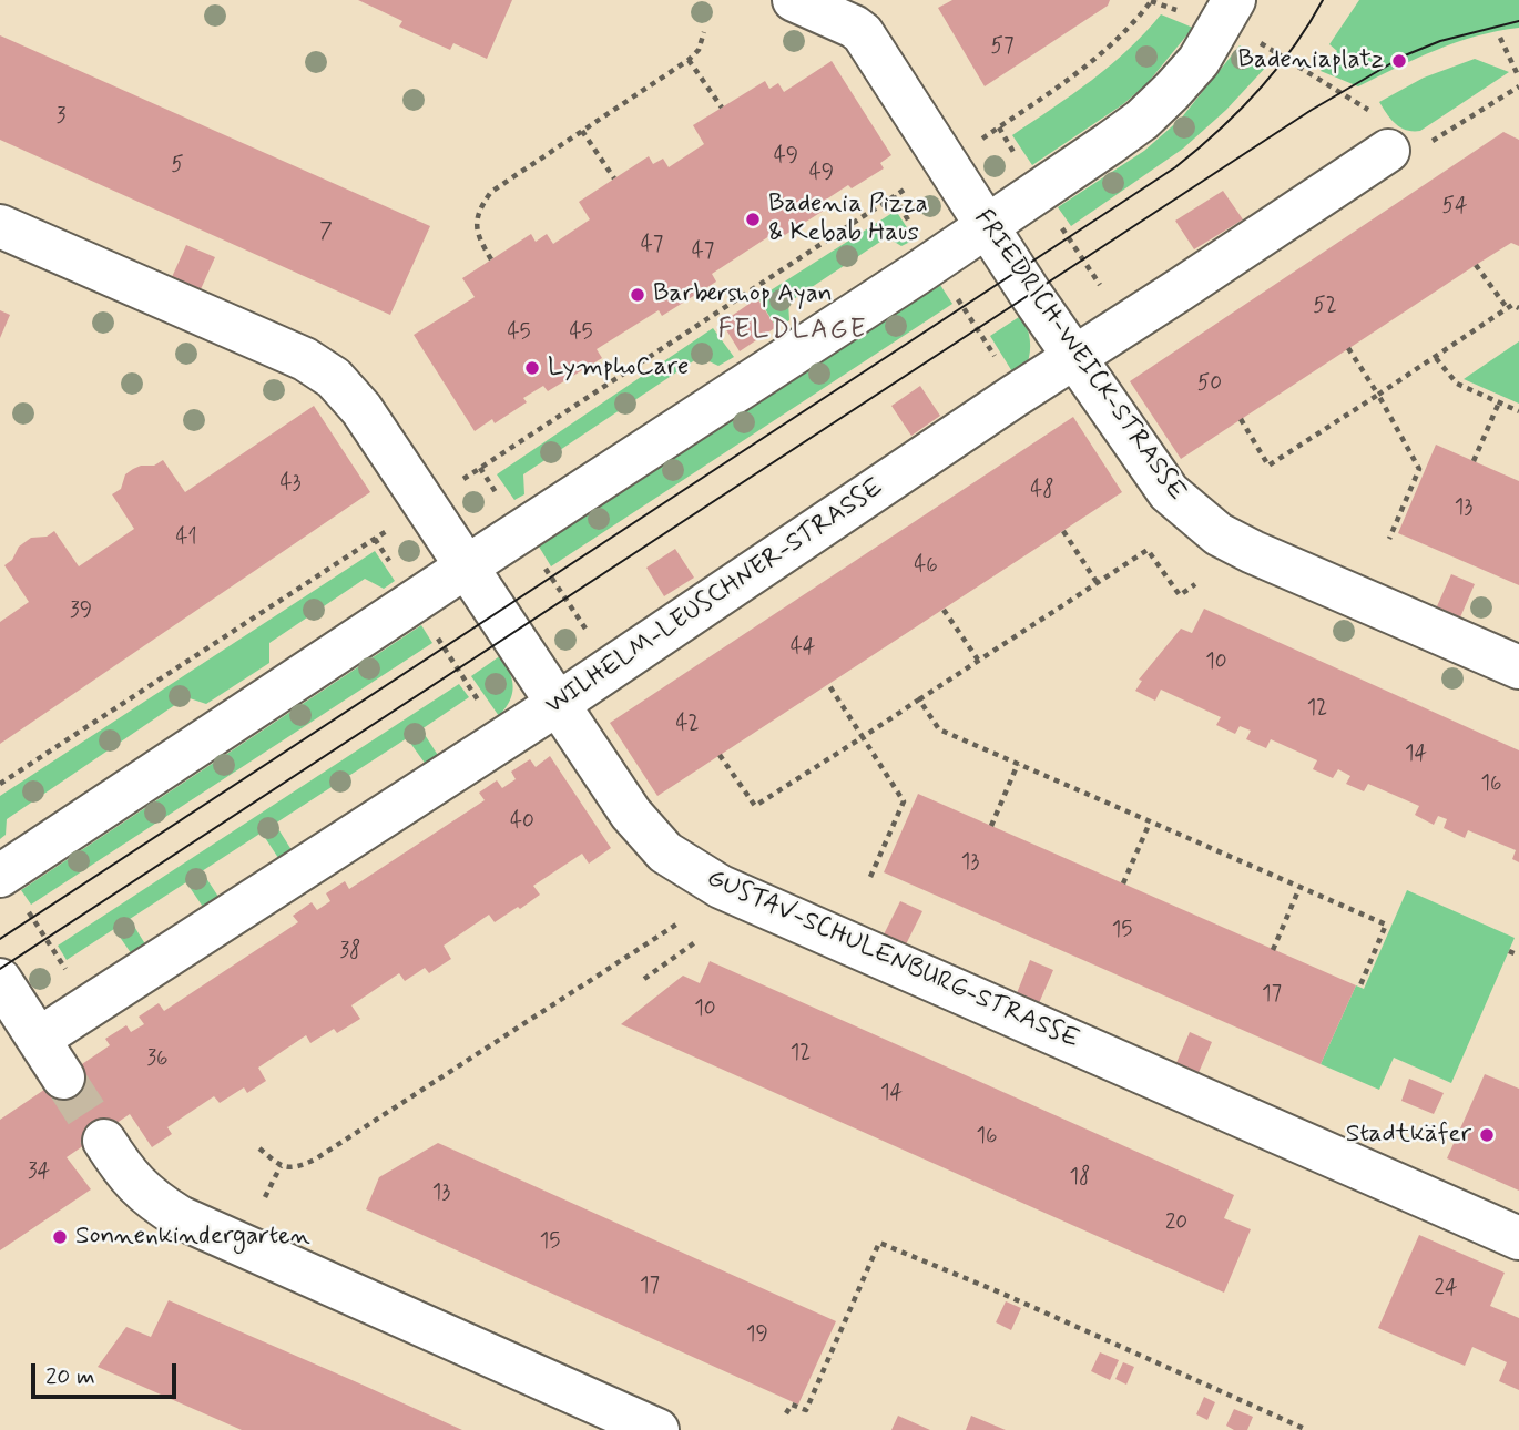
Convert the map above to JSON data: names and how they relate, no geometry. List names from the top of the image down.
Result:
{
  "streets": {
    "street": ["FRIEDRICH-WEICK-STRASSE", "WILHELM-LEUSCHNER-STRASSE", "GUSTAV-SCHULENBURG-STRASSE"]
  },
  "crossings": [
    ["FRIEDRICH-WEICK-STRASSE", "WILHELM-LEUSCHNER-STRASSE"],
    ["WILHELM-LEUSCHNER-STRASSE", "GUSTAV-SCHULENBURG-STRASSE"]
  ],
  "districts": ["FELDLAGE"],
  "places": [
    "Badeniaplatz",
    "Badenia Pizza & Kebab Haus",
    "Barbershop Ayan",
    "LymphoCare",
    "Stadtkäfer",
    "Sonnenkindergarten"
  ],
  "house_numbers": [
    "57",
    "3",
    "49",
    "5",
    "49",
    "54",
    "7",
    "47",
    "47",
    "52",
    "45",
    "45",
    "50",
    "43",
    "48",
    "13",
    "41",
    "46",
    "39",
    "44",
    "10",
    "12",
    "42",
    "14",
    "16",
    "40",
    "13",
    "15",
    "38",
    "17",
    "10",
    "12",
    "36",
    "14",
    "16",
    "34",
    "18",
    "13",
    "20",
    "15",
    "17",
    "24",
    "19"
  ],
  "scale_bar": "20 m"
}
